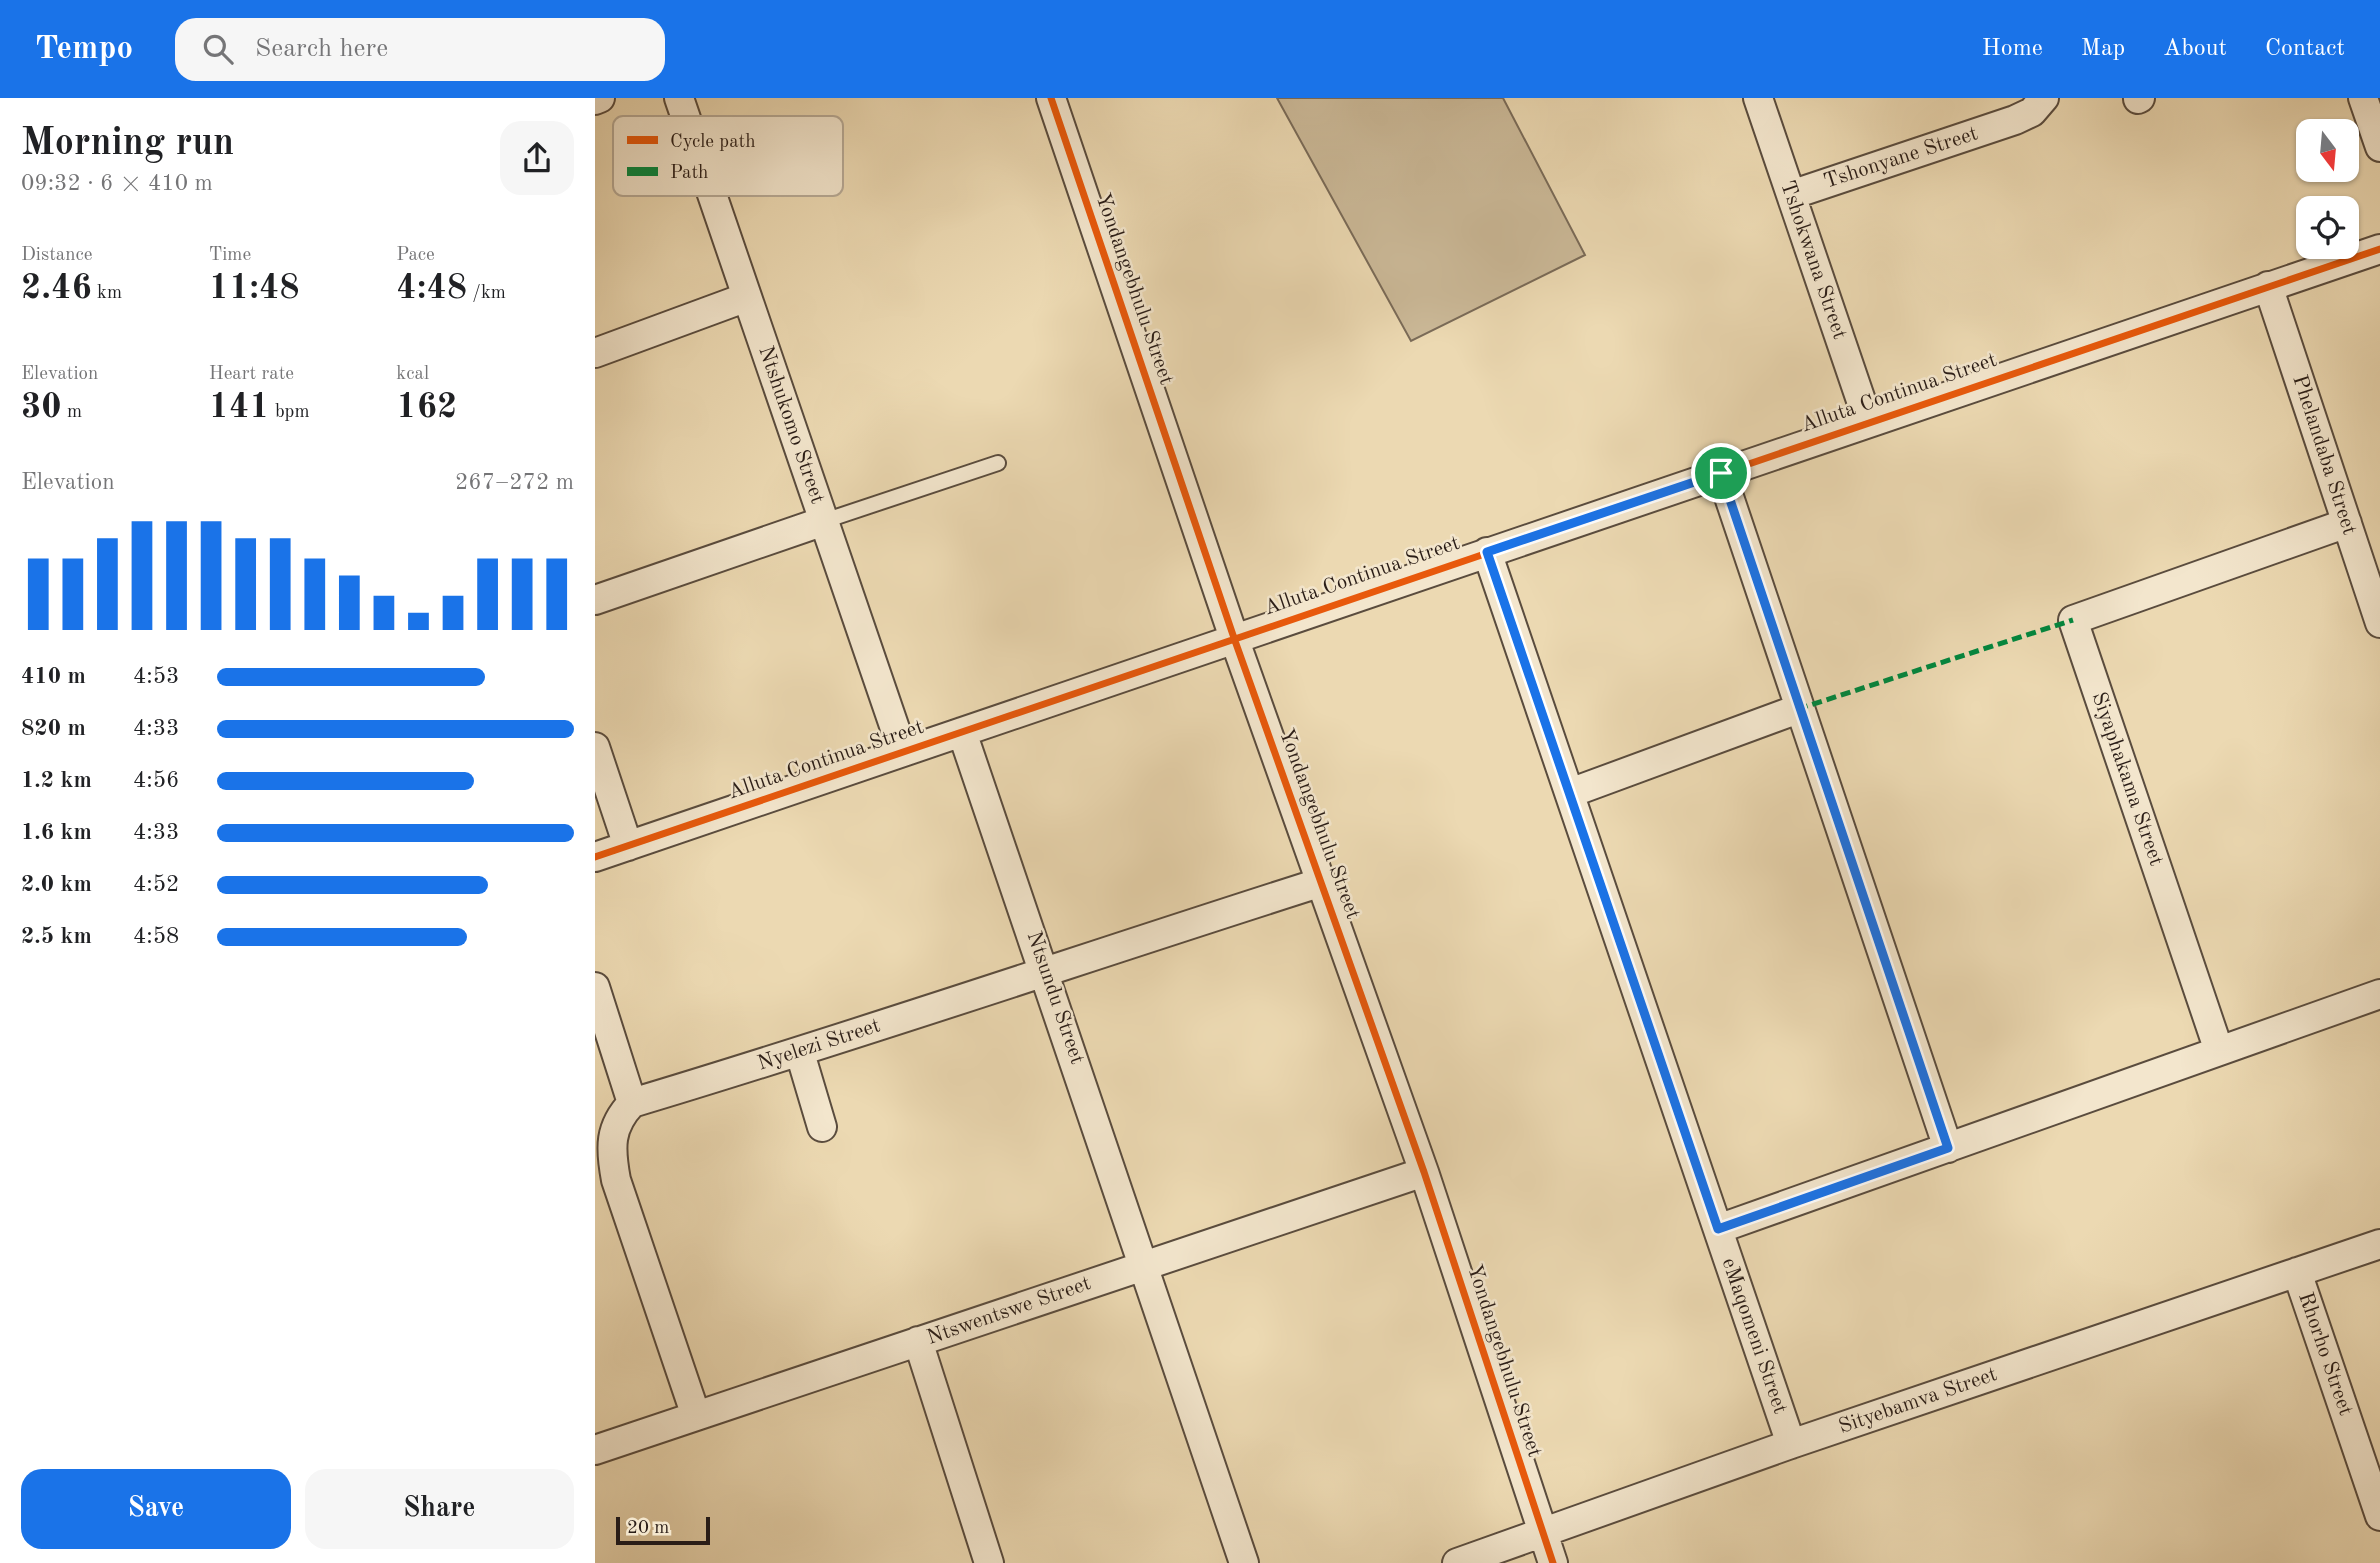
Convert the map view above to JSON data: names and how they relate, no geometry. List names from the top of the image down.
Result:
{
  "streets": {
    "street": [
      "Tshonyane Street",
      "Tshokwana Street",
      "Yondangebhulu Street",
      "Alluta Continua Street",
      "Ntshukomo Street",
      "Phelandaba Street",
      "Siyaphakama Street",
      "Ntsundu Street",
      "Nyelezi Street",
      "Ntswentswe Street",
      "eMaqomeni Street",
      "Rhorho Street",
      "Sityebamva Street"
    ]
  },
  "crossings": [
    ["Tshonyane Street", "Tshokwana Street"],
    ["Tshokwana Street", "Alluta Continua Street"],
    ["Yondangebhulu Street", "Alluta Continua Street"],
    ["Yondangebhulu Street", "Nyelezi Street"],
    ["Yondangebhulu Street", "Ntswentswe Street"],
    ["Yondangebhulu Street", "Sityebamva Street"],
    ["Alluta Continua Street", "Ntshukomo Street"],
    ["Alluta Continua Street", "Phelandaba Street"],
    ["Alluta Continua Street", "Ntsundu Street"],
    ["Alluta Continua Street", "eMaqomeni Street"],
    ["Phelandaba Street", "Siyaphakama Street"],
    ["Ntsundu Street", "Nyelezi Street"],
    ["Ntsundu Street", "Ntswentswe Street"],
    ["eMaqomeni Street", "Sityebamva Street"],
    ["Rhorho Street", "Sityebamva Street"]
  ],
  "legend": ["Cycle path", "Path"],
  "scale_bar": "20 m",
  "north": "bottom",
  "page": {
    "header": "Tempo",
    "search": "Search here",
    "nav": [
      "Home",
      "Map",
      "About",
      "Contact"
    ],
    "heading": ["Morning run", "09:32 · 6 × 410 m"],
    "stats": [
      ["Distance", "2.46 km"],
      ["Time", "11:48"],
      ["Pace", "4:48 /km"],
      ["Elevation", "30 m"],
      ["Heart rate", "141 bpm"],
      ["kcal", "162"]
    ],
    "chart": ["Elevation", "267–272 m"],
    "list": [
      {
        "name": "410 m",
        "note": "4:53"
      },
      {
        "name": "820 m",
        "note": "4:33"
      },
      {
        "name": "1.2 km",
        "note": "4:56"
      },
      {
        "name": "1.6 km",
        "note": "4:33"
      },
      {
        "name": "2.0 km",
        "note": "4:52"
      },
      {
        "name": "2.5 km",
        "note": "4:58"
      }
    ],
    "buttons": ["Save", "Share"],
    "scale": "20 m"
  }
}
